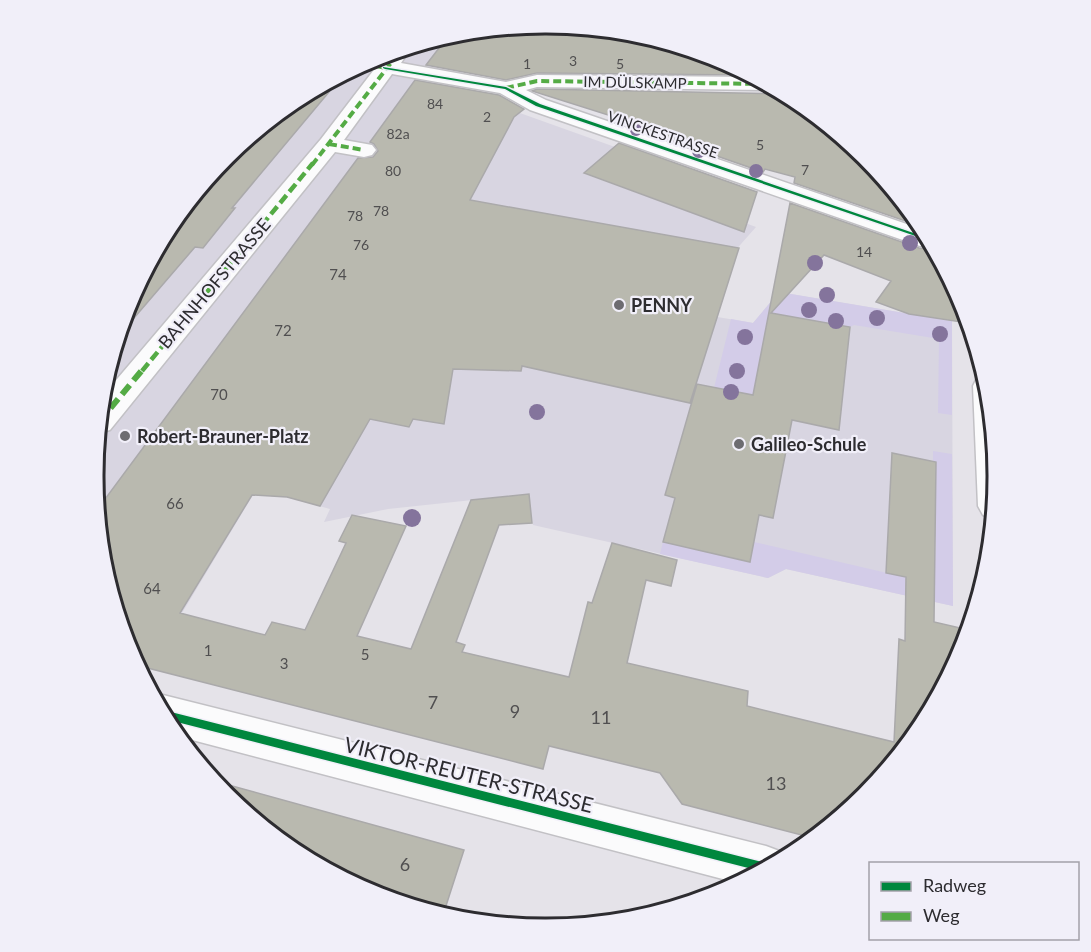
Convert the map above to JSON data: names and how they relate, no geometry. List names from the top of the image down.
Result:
{
  "streets": {
    "street": [
      "IM DÜLSKAMP",
      "VINCKESTRASSE",
      "BAHNHOFSTRASSE",
      "VIKTOR-REUTER-STRASSE"
    ]
  },
  "crossings": [
    ["IM DÜLSKAMP", "VINCKESTRASSE"]
  ],
  "places": ["PENNY", "Robert-Brauner-Platz", "Galileo-Schule"],
  "house_numbers": [
    "3",
    "1",
    "5",
    "84",
    "2",
    "82a",
    "5",
    "7",
    "80",
    "78",
    "78",
    "76",
    "14",
    "74",
    "72",
    "70",
    "66",
    "64",
    "1",
    "5",
    "3",
    "7",
    "9",
    "11",
    "13",
    "6"
  ],
  "legend": ["Radweg", "Weg"]
}
